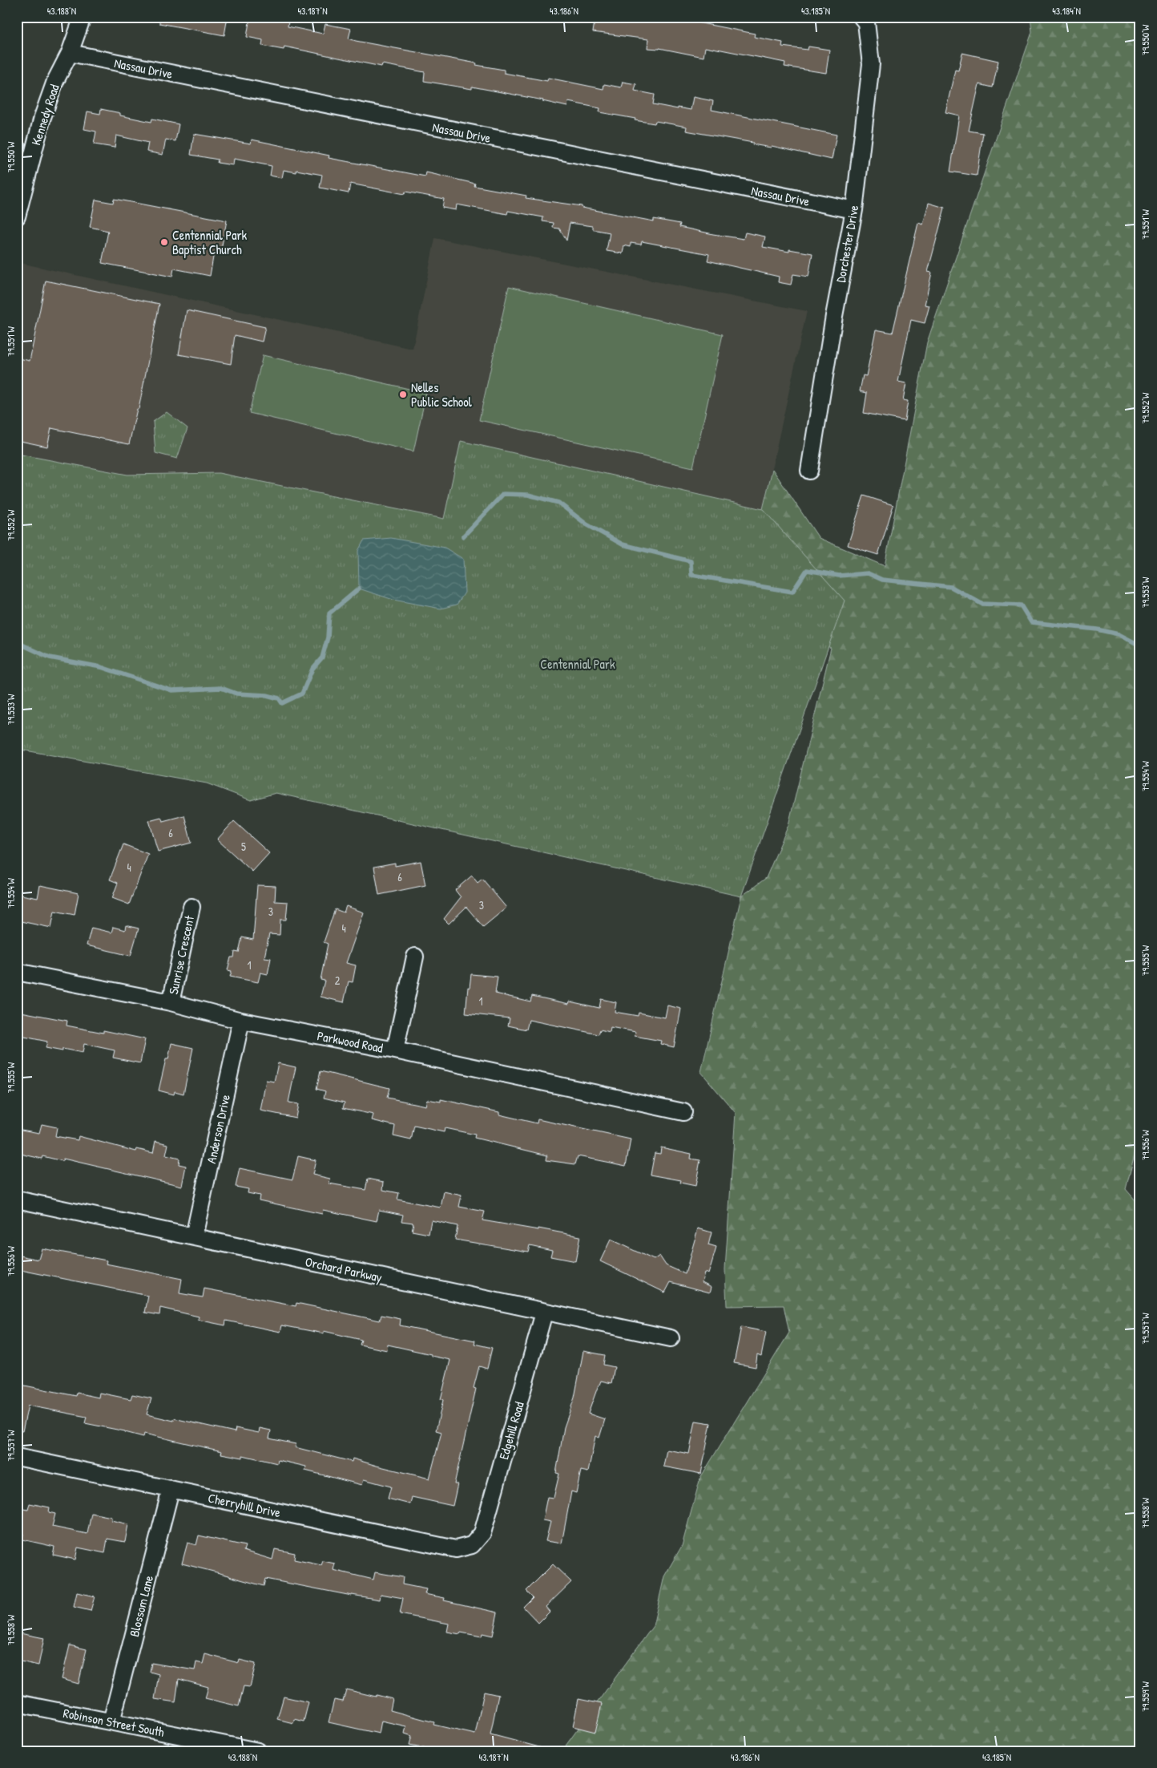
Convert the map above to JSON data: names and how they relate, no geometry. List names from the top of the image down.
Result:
{
  "streets": {
    "street": [
      "Nassau Drive",
      "Kennedy Road",
      "Dorchester Drive",
      "Sunrise Crescent",
      "Parkwood Road",
      "Anderson Drive",
      "Orchard Parkway",
      "Edgehill Road",
      "Cherryhill Drive",
      "Blossom Lane",
      "Robinson Street South"
    ]
  },
  "crossings": [
    ["Nassau Drive", "Kennedy Road"],
    ["Nassau Drive", "Dorchester Drive"],
    ["Sunrise Crescent", "Parkwood Road"],
    ["Parkwood Road", "Anderson Drive"],
    ["Anderson Drive", "Orchard Parkway"],
    ["Orchard Parkway", "Edgehill Road"],
    ["Edgehill Road", "Cherryhill Drive"],
    ["Cherryhill Drive", "Blossom Lane"],
    ["Blossom Lane", "Robinson Street South"]
  ],
  "parks": ["Centennial Park"],
  "places": ["Centennial Park Baptist Church", "Nelles Public School"],
  "house_numbers": [
    "6",
    "5",
    "4",
    "6",
    "3",
    "3",
    "4",
    "1",
    "2",
    "1"
  ],
  "coordinates": [
    "43.188°N",
    "43.187°N",
    "43.186°N",
    "43.185°N",
    "43.184°N",
    "79.550°W",
    "79.551°W",
    "79.552°W",
    "79.553°W",
    "79.554°W",
    "79.555°W",
    "79.556°W",
    "79.557°W",
    "79.558°W",
    "79.559°W"
  ]
}
